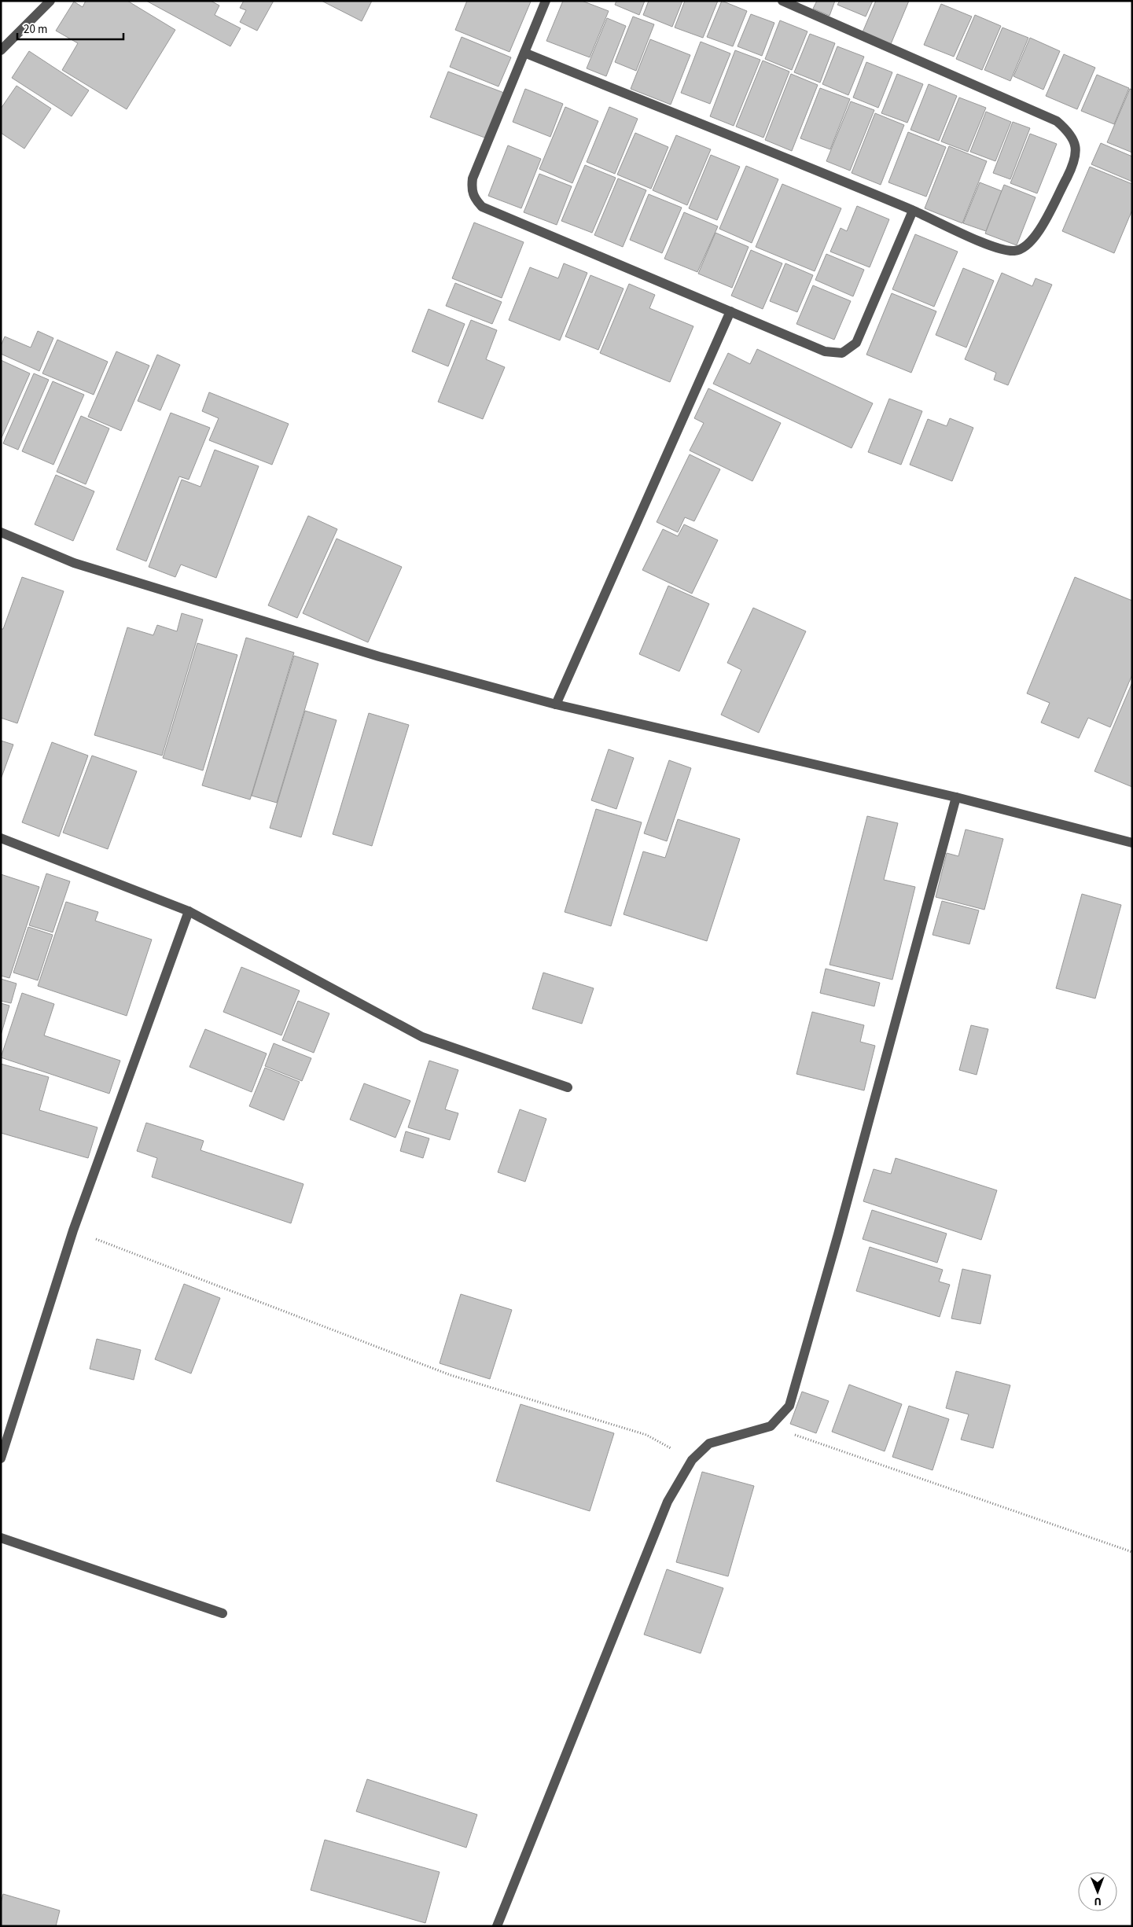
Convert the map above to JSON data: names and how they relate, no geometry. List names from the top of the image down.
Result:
{
  "scale_bar": "20 m",
  "north": "bottom"
}
